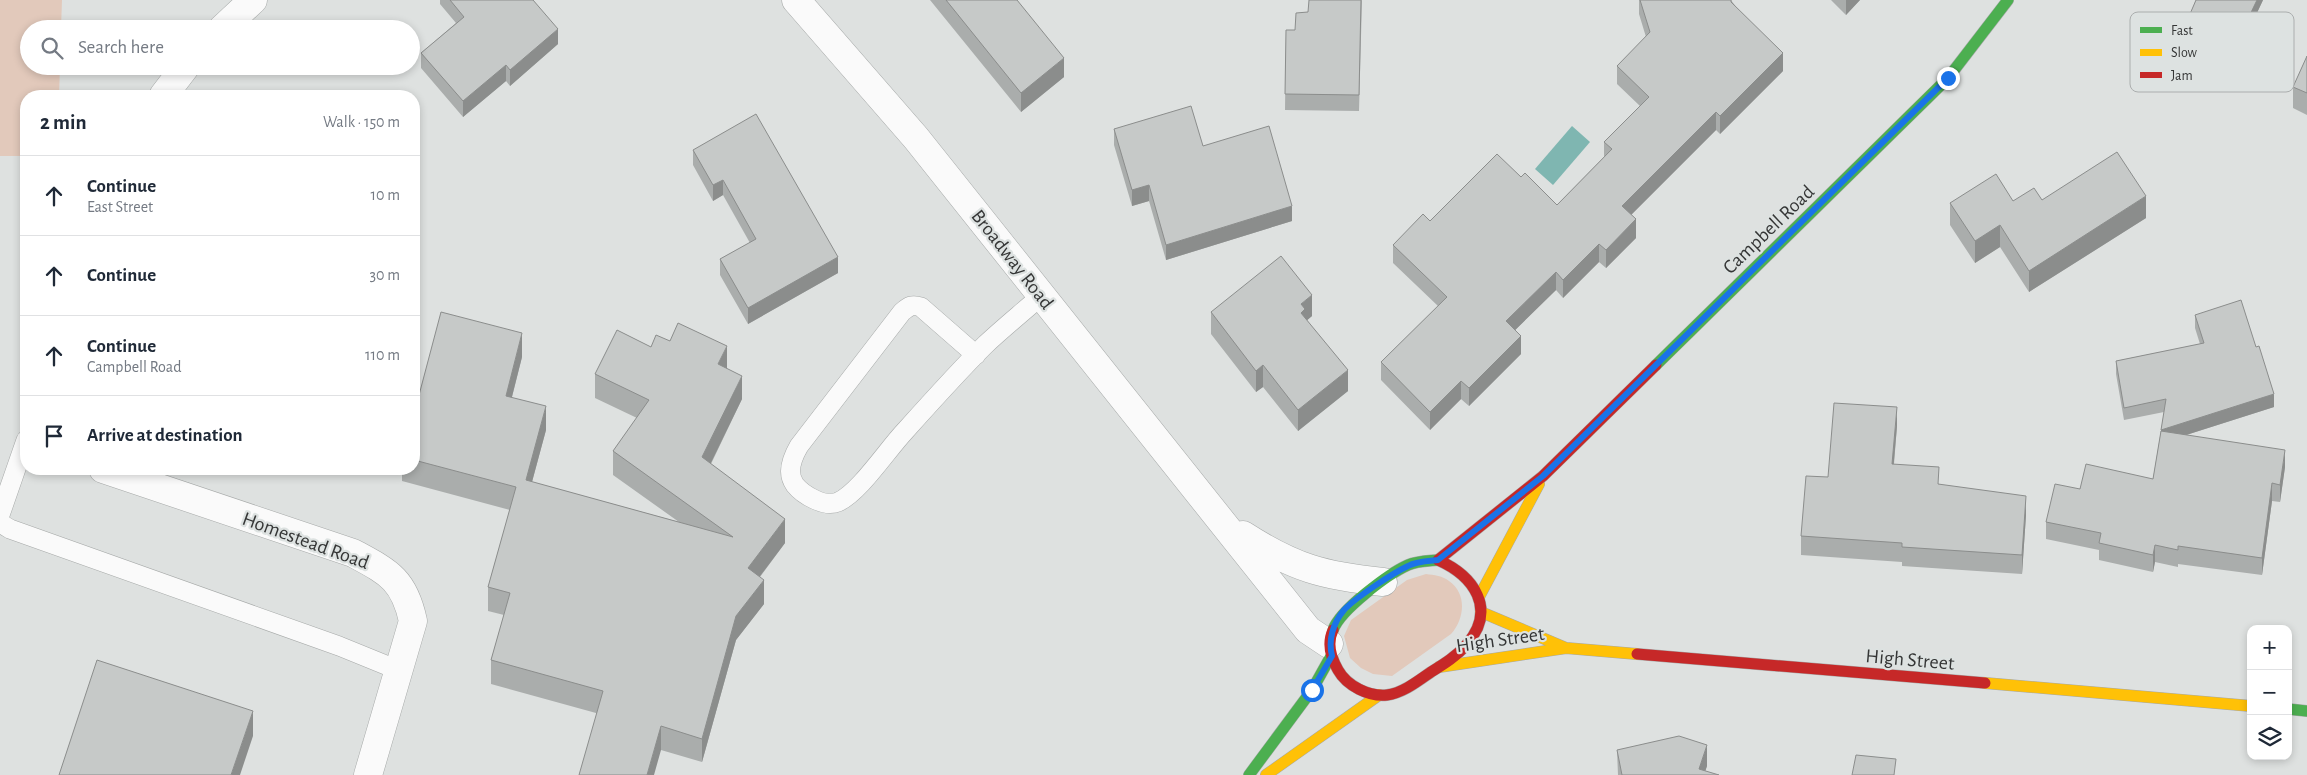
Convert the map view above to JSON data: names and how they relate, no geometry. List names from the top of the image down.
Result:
{
  "streets": {
    "street": [
      "Campbell Road",
      "Broadway Road",
      "Homestead Road",
      "High Street"
    ]
  },
  "crossings": [
    ["Campbell Road", "Broadway Road"],
    ["Campbell Road", "High Street"],
    ["Broadway Road", "High Street"]
  ],
  "legend": ["Fast", "Slow", "Jam"],
  "page": {
    "search": "Search here",
    "heading": ["2 min", "Walk · 150 m"],
    "list": [
      ["Continue", "East Street", "10 m"],
      ["Continue", "30 m"],
      ["Continue", "Campbell Road", "110 m"],
      "Arrive at destination"
    ],
    "map_buttons": ["+", "−"]
  }
}
